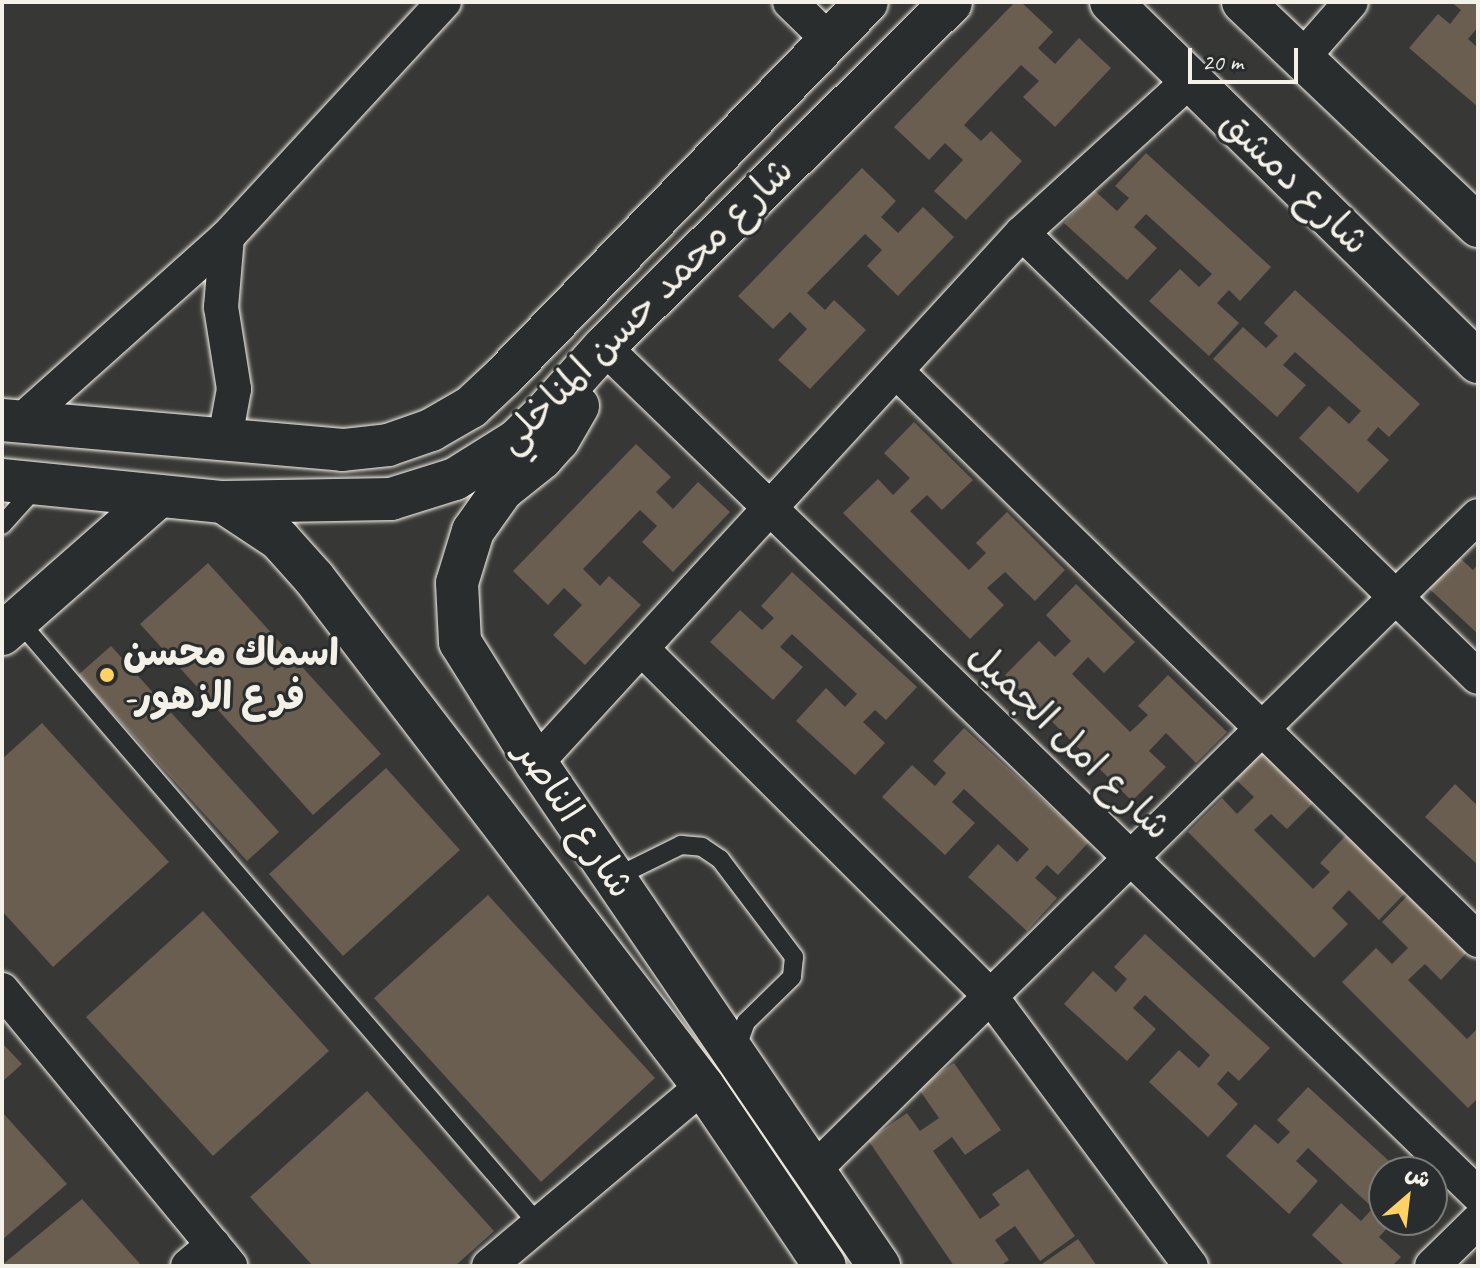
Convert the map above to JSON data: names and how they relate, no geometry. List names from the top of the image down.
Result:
{
  "streets": {
    "street": [
      "شارع دمشق",
      "شارع محمد حسن المناخلي",
      "شارع امل الجميل",
      "شارع الناصر"
    ]
  },
  "crossings": [
    ["شارع محمد حسن المناخلي", "شارع امل الجميل"],
    ["شارع محمد حسن المناخلي", "شارع الناصر"],
    ["شارع امل الجميل", "شارع الناصر"]
  ],
  "places": ["اسماك محسن -فرع الزهور"],
  "scale_bar": "20 m",
  "north": "top right"
}
